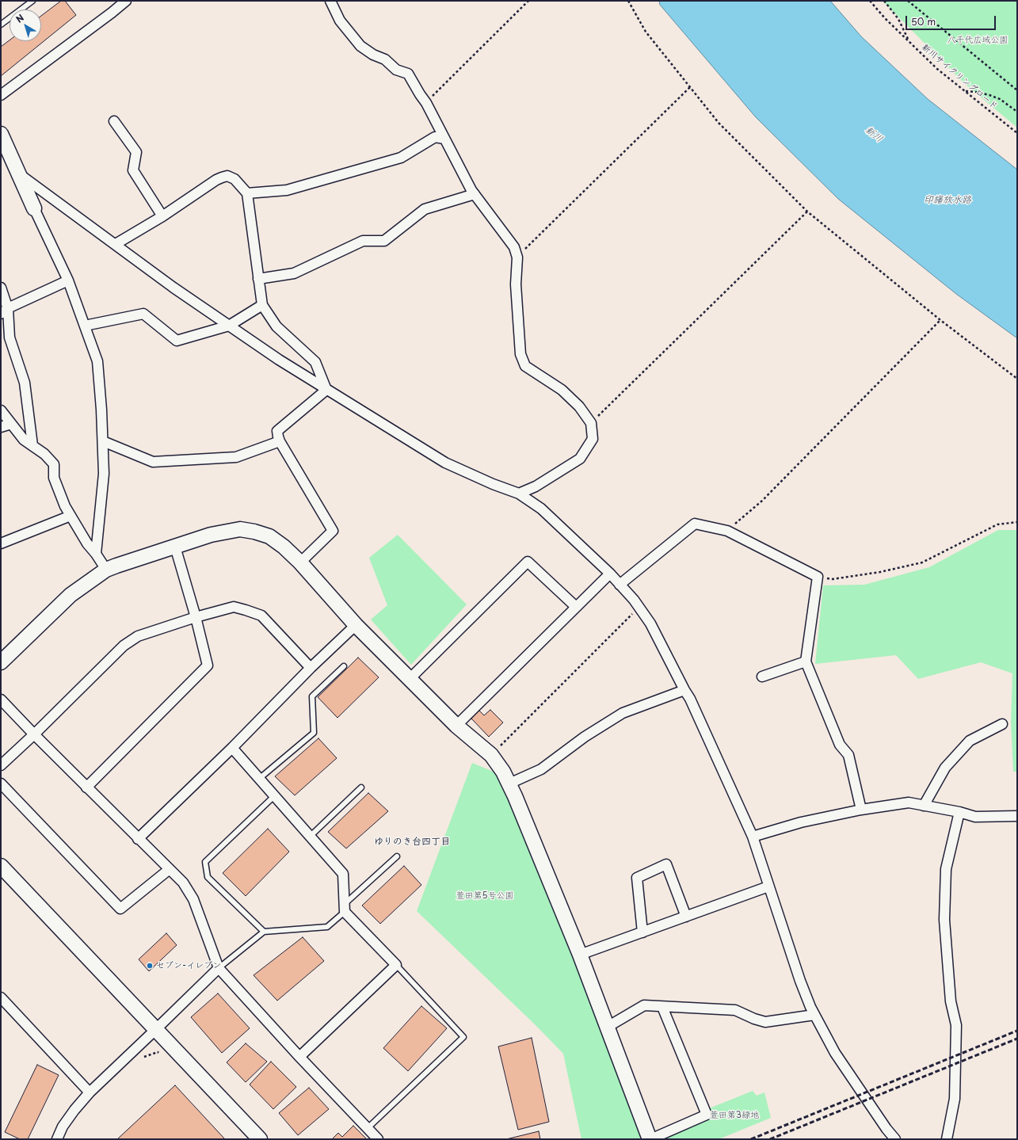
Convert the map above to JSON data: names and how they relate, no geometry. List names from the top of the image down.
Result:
{
  "streets": {
    "path": ["新川サイクリングロード"]
  },
  "districts": ["ゆりのき台四丁目"],
  "water": ["新川", "印旛放水路"],
  "parks": ["八千代広域公園", "萱田第5号公園", "萱田第3緑地"],
  "places": ["セブン-イレブン"],
  "scale_bar": "50 m",
  "north": "top left"
}
